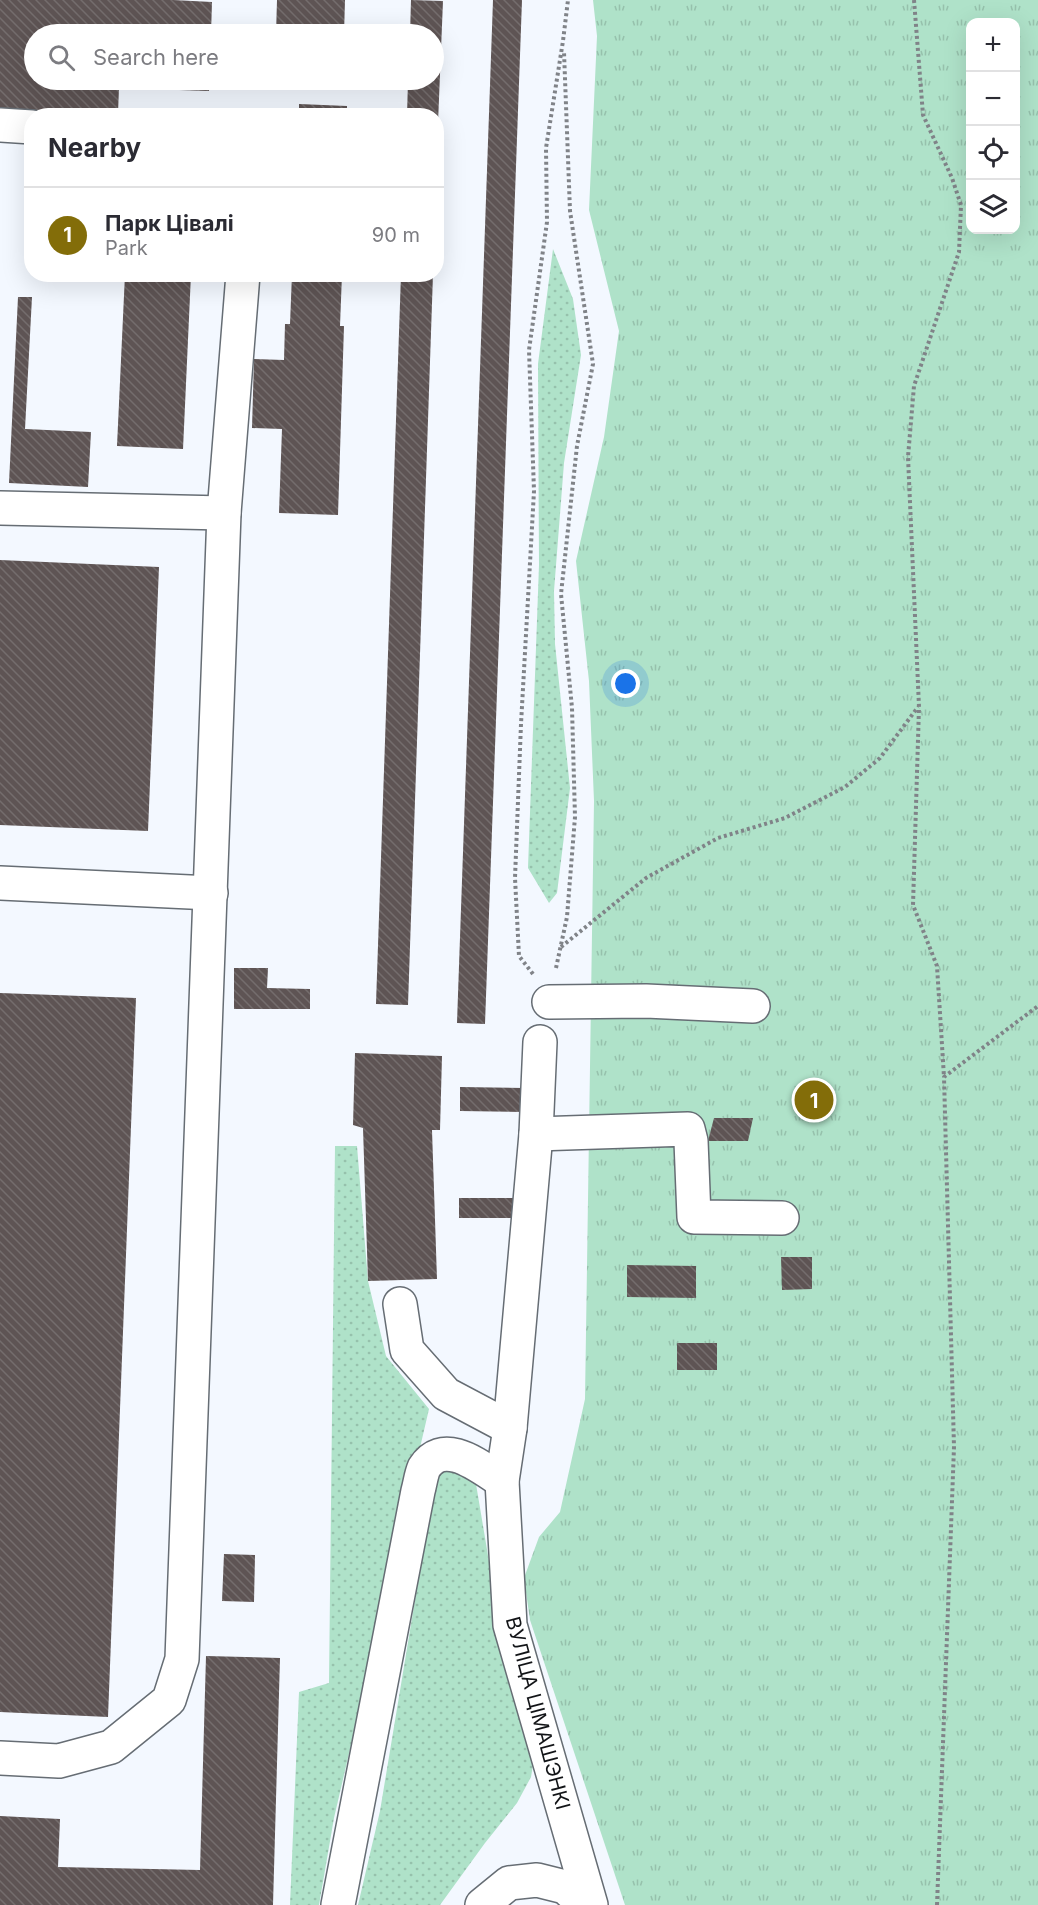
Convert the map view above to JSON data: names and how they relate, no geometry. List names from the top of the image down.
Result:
{
  "streets": {
    "lane": ["ВУЛІЦА ЦІМАШЭНКІ"]
  },
  "page": {
    "map_buttons": ["+", "−"],
    "search": "Search here",
    "heading": "Nearby",
    "list": [
      {
        "mark": "1",
        "name": "Парк Цівалі",
        "note": "Park",
        "value": "90 m"
      }
    ],
    "pins": "1"
  }
}
